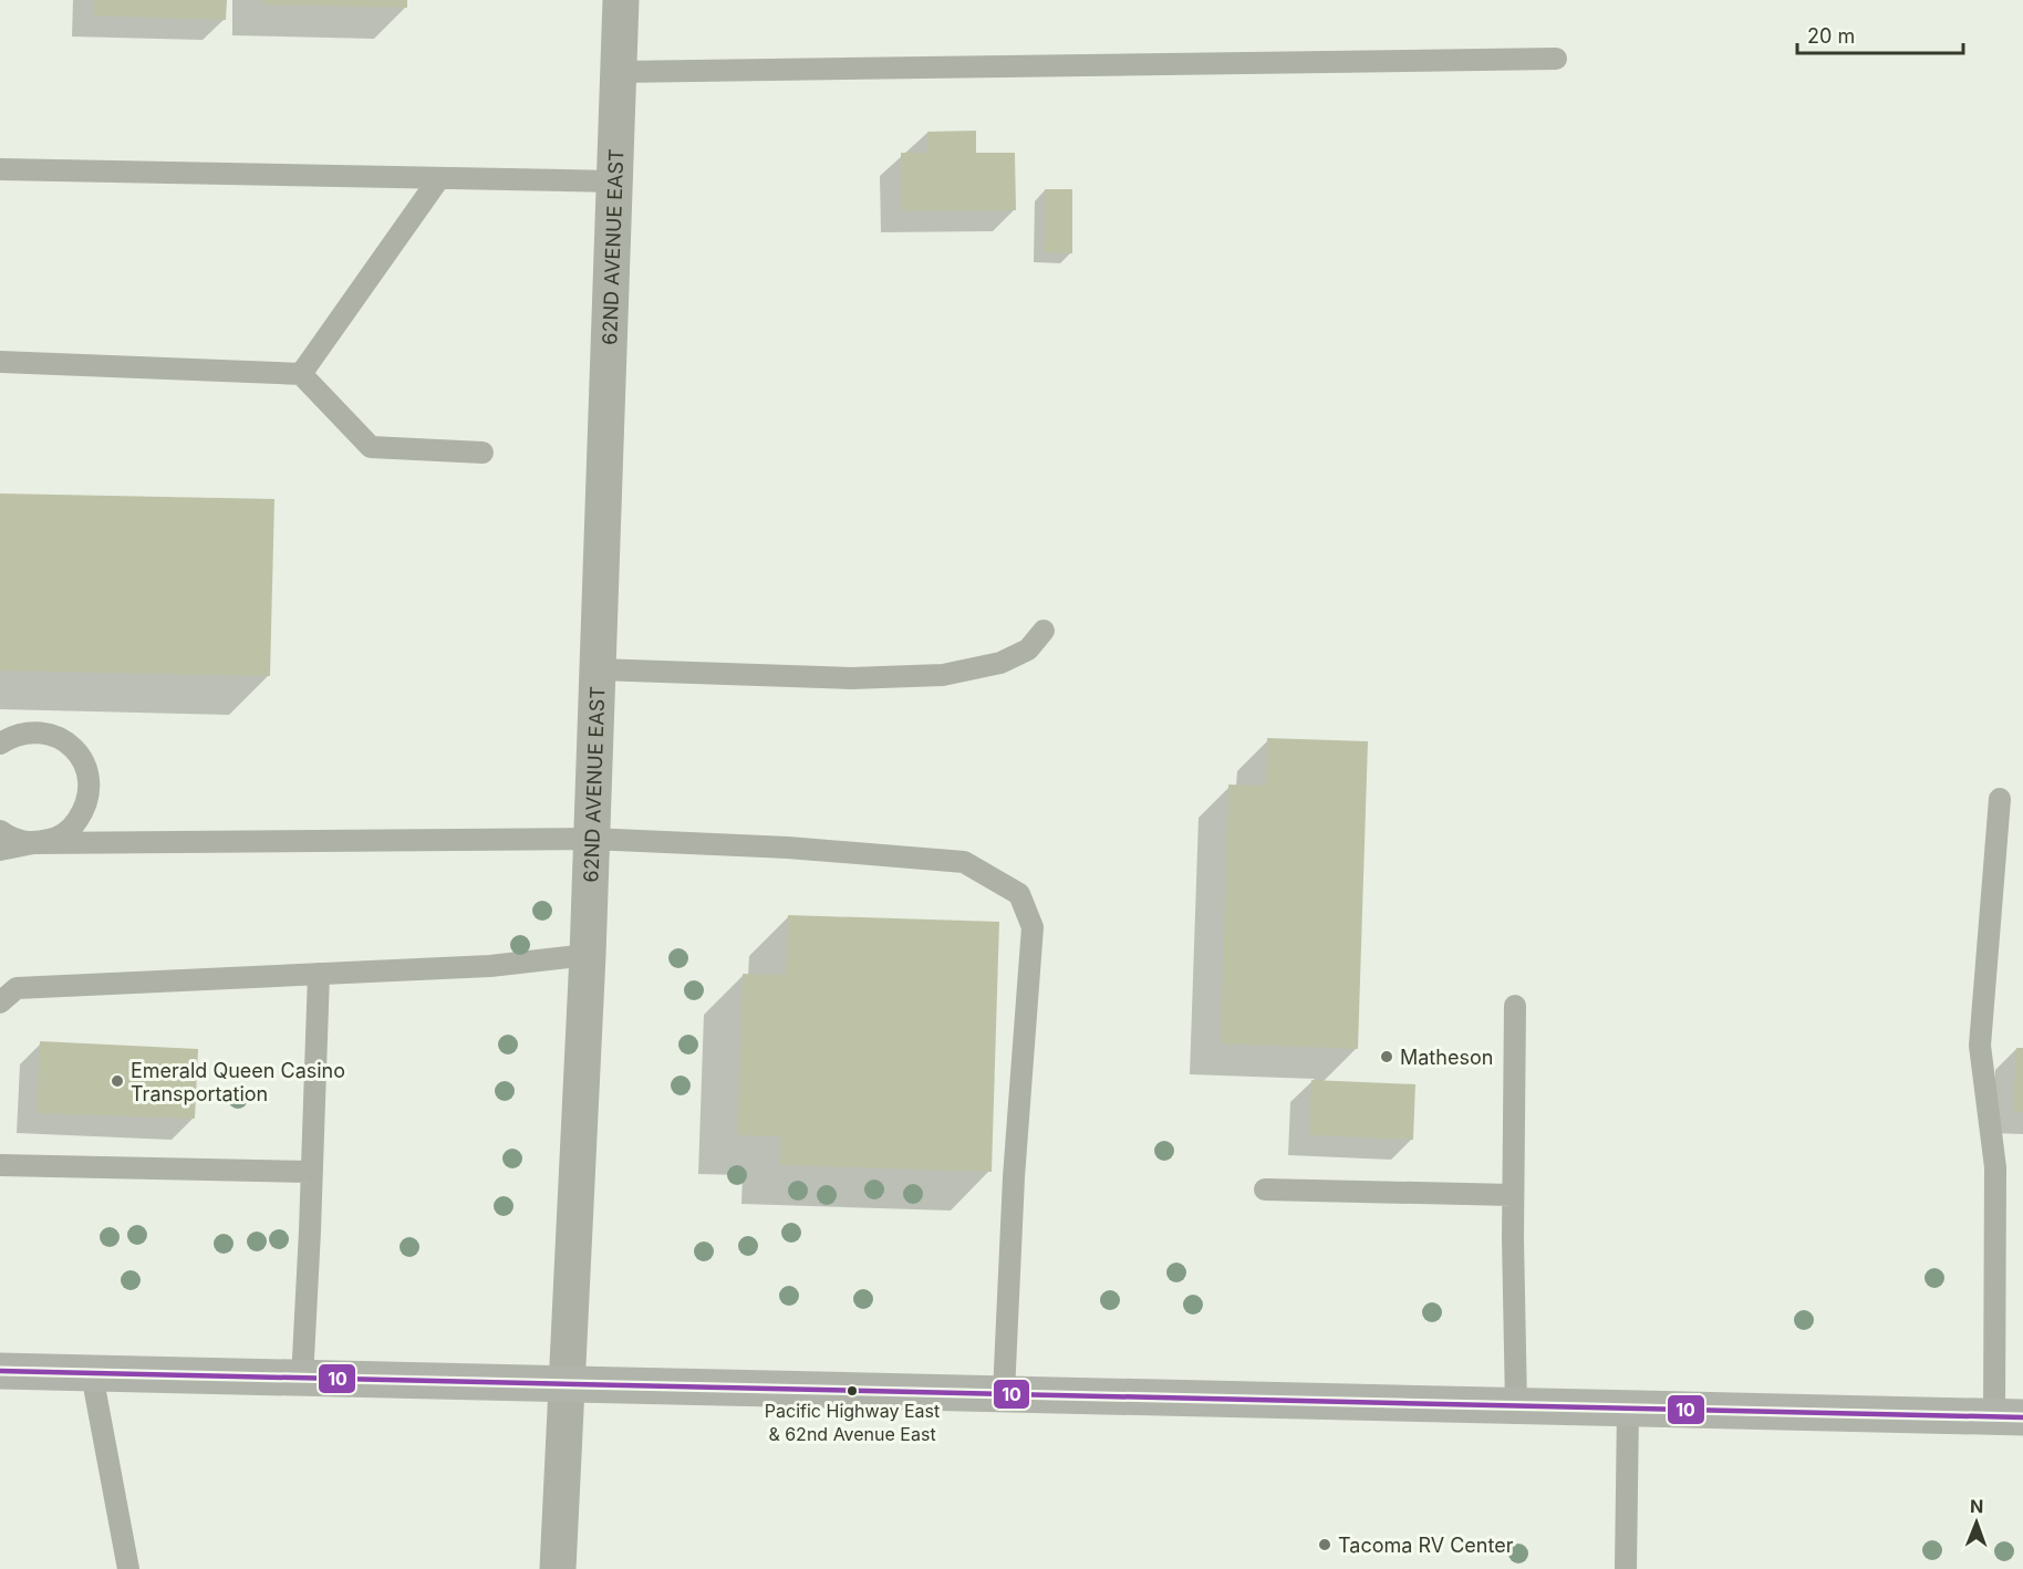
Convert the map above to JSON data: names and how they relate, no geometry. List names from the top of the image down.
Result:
{
  "streets": {
    "street": ["62ND AVENUE EAST"]
  },
  "places": [
    "Matheson",
    "Emerald Queen Casino Transportation",
    "Pacific Highway East & 62nd Avenue East",
    "Tacoma RV Center"
  ],
  "lines": ["transit line 10"],
  "scale_bar": "20 m",
  "north": "top"
}
